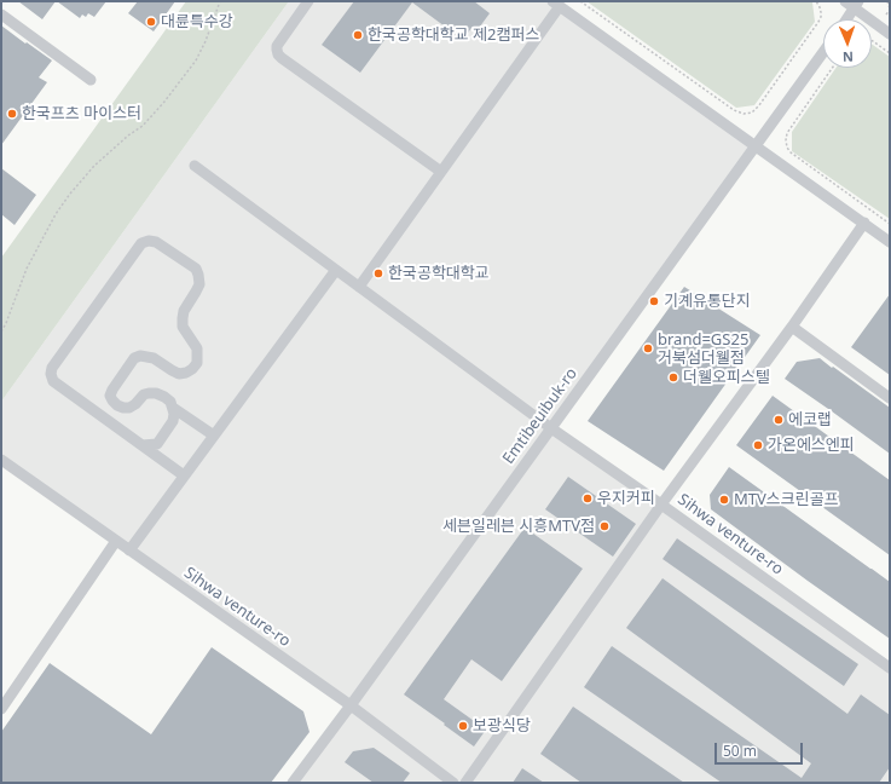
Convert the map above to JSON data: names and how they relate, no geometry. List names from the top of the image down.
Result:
{
  "streets": {
    "street": ["Emtibeuibuk-ro", "Sihwa venture-ro"]
  },
  "crossings": [
    ["Emtibeuibuk-ro", "Sihwa venture-ro"]
  ],
  "places": [
    "대륜특수강",
    "한국공학대학교 제2캠퍼스",
    "한국프츠 마이스터",
    "한국공학대학교",
    "기계유통단지",
    "brand=GS25 거북섬더웰점",
    "더웰오피스텔",
    "에코랩",
    "가온에스엔피",
    "우지커피",
    "MTV스크린골프",
    "세븐일레븐 시흥MTV점",
    "보광식당"
  ],
  "scale_bar": "50 m",
  "north": "bottom"
}
